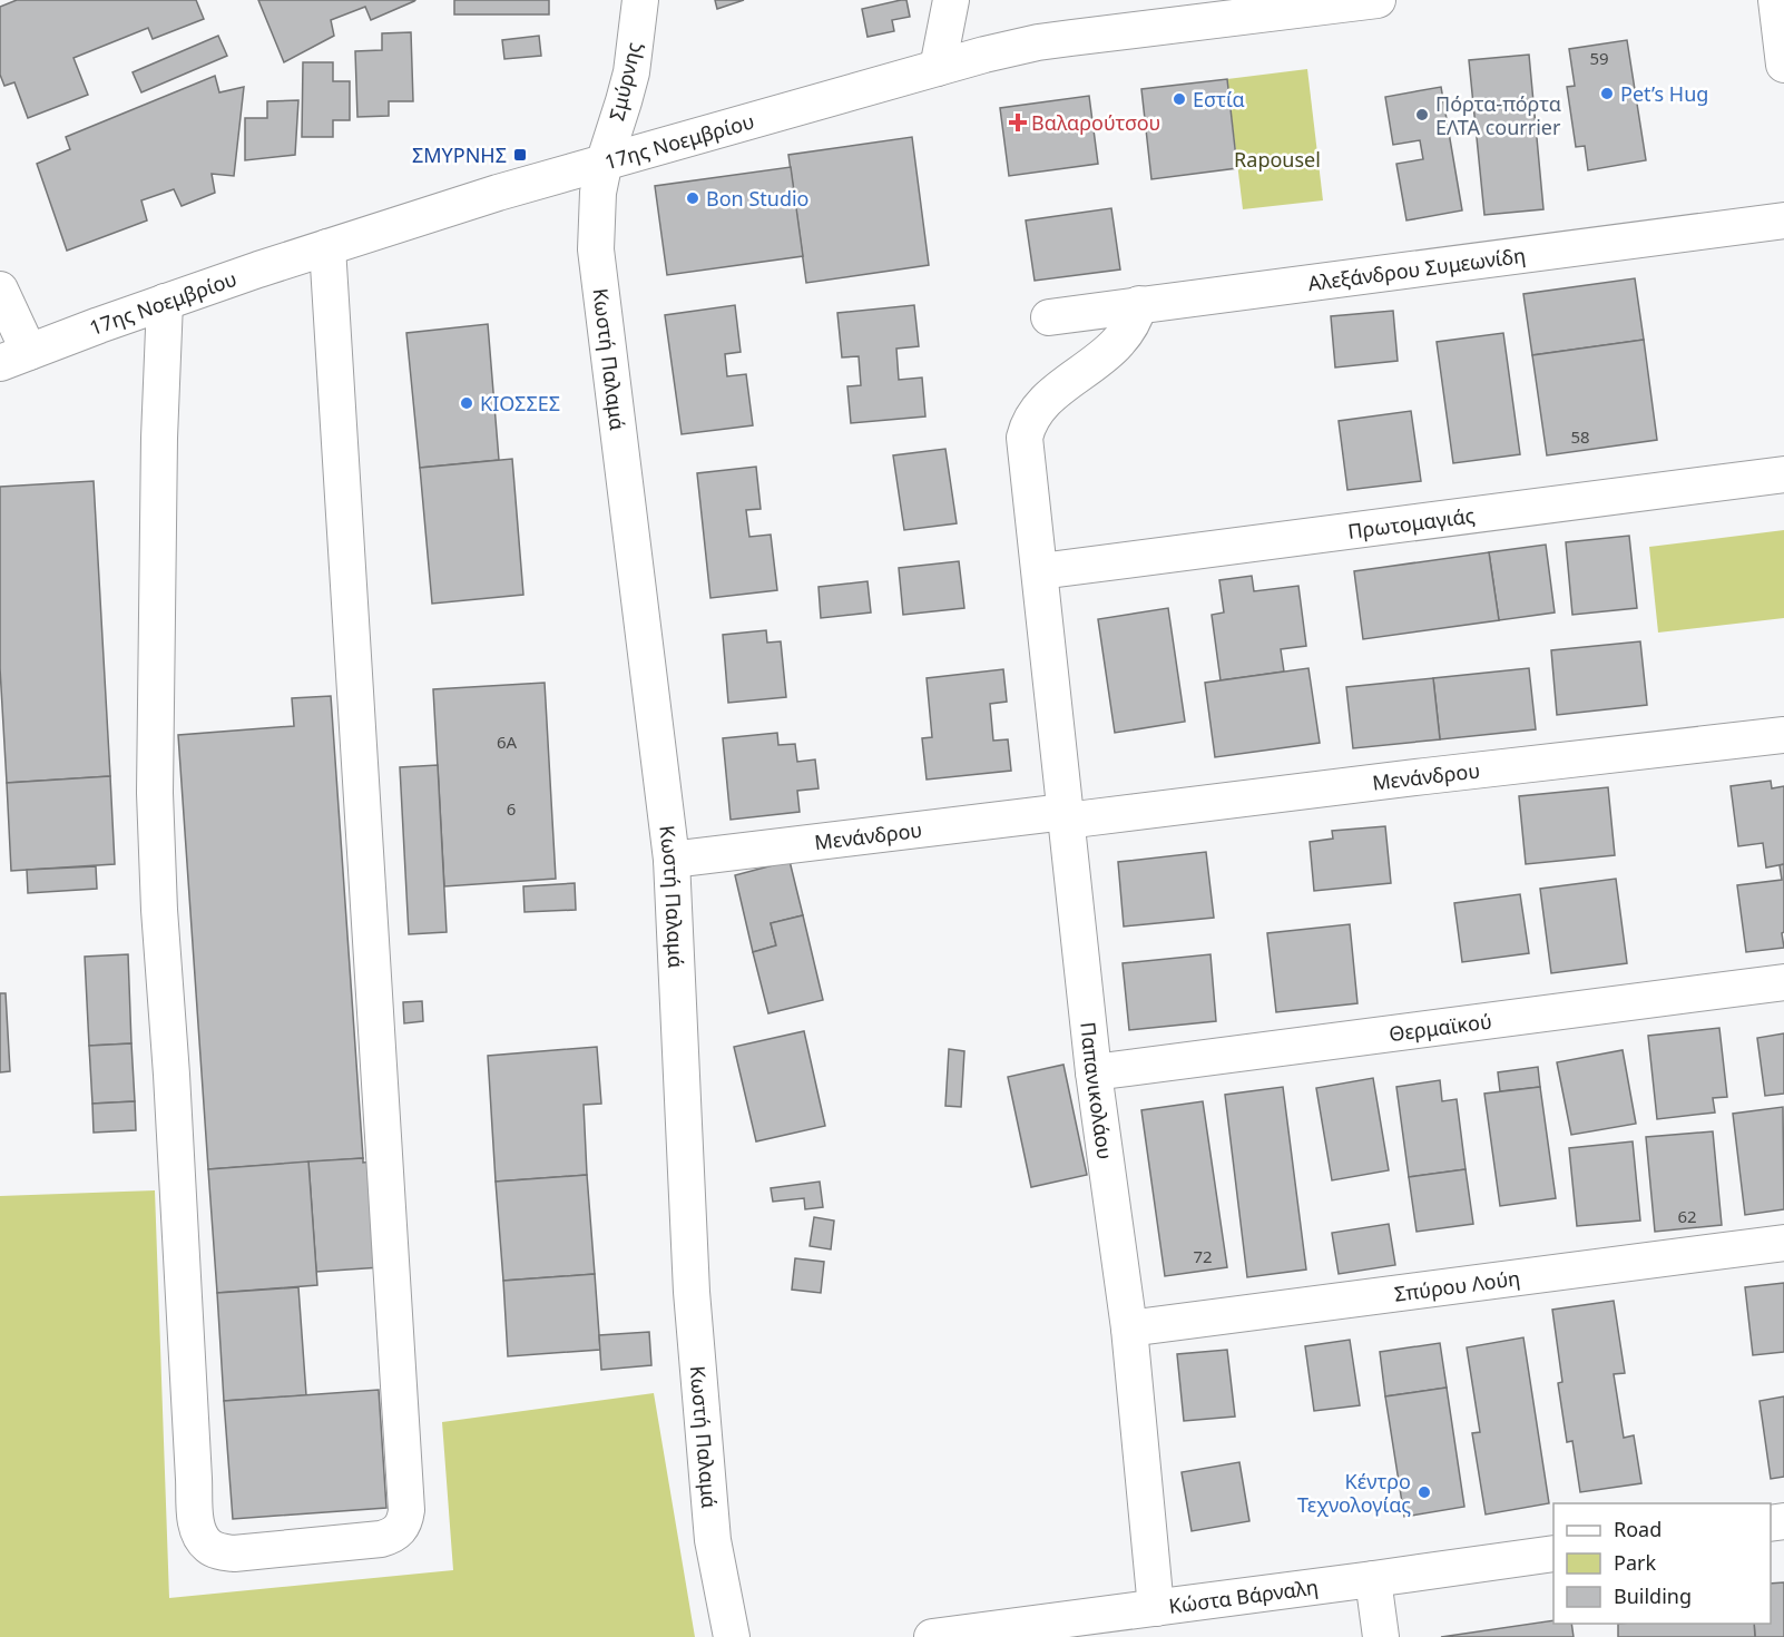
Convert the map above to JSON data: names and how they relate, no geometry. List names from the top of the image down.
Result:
{
  "streets": {
    "street": [
      "Σμύρνης",
      "17ης Νοεμβρίου",
      "Αλεξάνδρου Συμεωνίδη",
      "Κωστή Παλαμά",
      "Πρωτομαγιάς",
      "Μενάνδρου",
      "Θερμαϊκού",
      "Παπανικολάου",
      "Σπύρου Λούη",
      "Κώστα Βάρναλη"
    ]
  },
  "crossings": [
    ["Σμύρνης", "17ης Νοεμβρίου"],
    ["Σμύρνης", "Κωστή Παλαμά"],
    ["17ης Νοεμβρίου", "Κωστή Παλαμά"],
    ["Αλεξάνδρου Συμεωνίδη", "Παπανικολάου"],
    ["Κωστή Παλαμά", "Μενάνδρου"],
    ["Πρωτομαγιάς", "Παπανικολάου"],
    ["Μενάνδρου", "Παπανικολάου"],
    ["Θερμαϊκού", "Παπανικολάου"],
    ["Παπανικολάου", "Σπύρου Λούη"],
    ["Παπανικολάου", "Κώστα Βάρναλη"]
  ],
  "parks": ["Rapousel"],
  "places": {
    "other": [
      "Pet’s Hug",
      "Εστία",
      "Πόρτα-πόρτα ΕΛΤΑ courrier",
      "Bon Studio",
      "ΚΙΟΣΣΕΣ",
      "Κέντρο Τεχνολογίας"
    ],
    "health": ["Βαλαρούτσου"],
    "transit": ["ΣΜΥΡΝΗΣ"]
  },
  "house_numbers": [
    "59",
    "58",
    "6A",
    "6",
    "62",
    "72"
  ],
  "legend": ["Road", "Park", "Building"]
}
